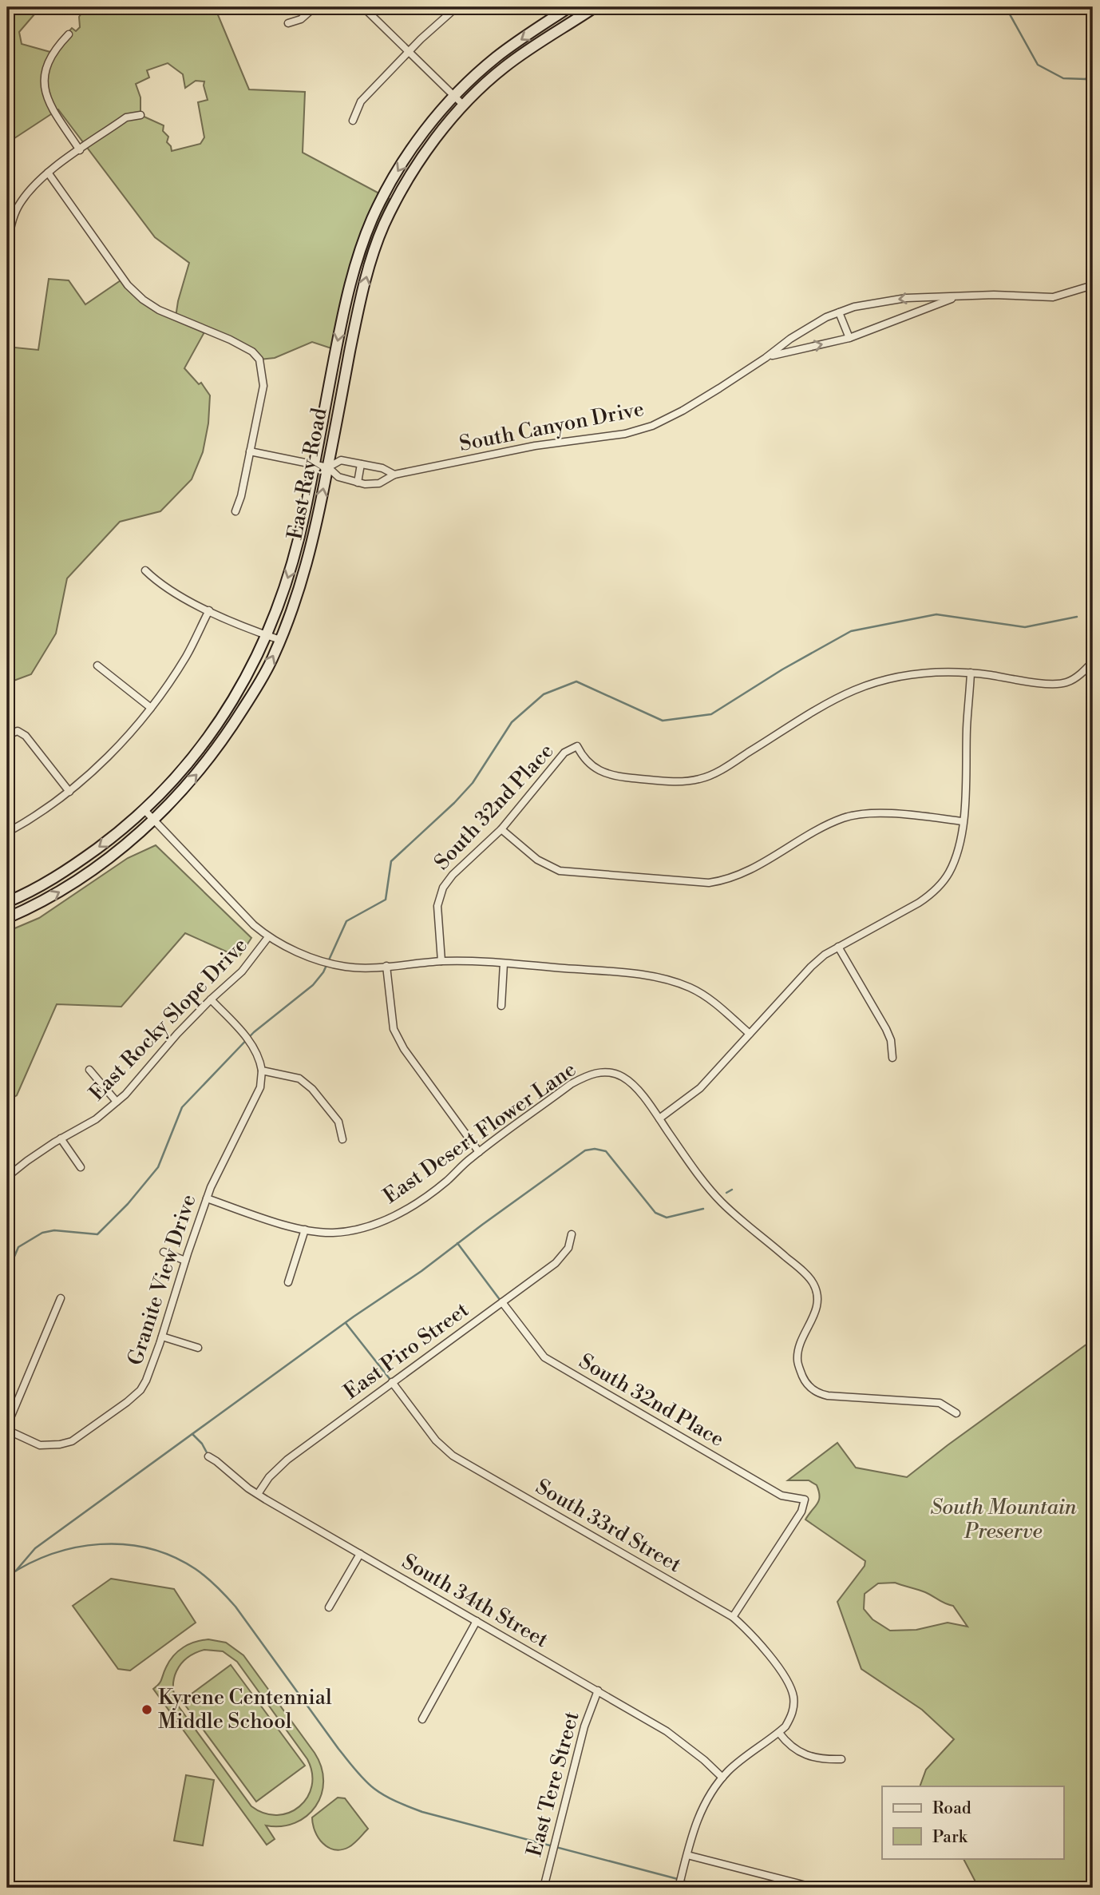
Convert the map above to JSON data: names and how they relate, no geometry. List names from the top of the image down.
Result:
{
  "streets": {
    "main road": ["East Ray Road"],
    "street": [
      "South Canyon Drive",
      "South 32nd Place",
      "East Rocky Slope Drive",
      "East Desert Flower Lane",
      "Granite View Drive",
      "East Piro Street",
      "South 33rd Street",
      "South 34th Street",
      "East Tere Street"
    ]
  },
  "crossings": [
    ["South Canyon Drive", "East Ray Road"],
    ["South 32nd Place", "East Piro Street"],
    ["South 32nd Place", "South 33rd Street"],
    ["East Piro Street", "South 33rd Street"],
    ["East Piro Street", "South 34th Street"],
    ["South 34th Street", "East Tere Street"]
  ],
  "parks": ["South Mountain Preserve"],
  "places": ["Kyrene Centennial Middle School"],
  "legend": ["Road", "Park"]
}
